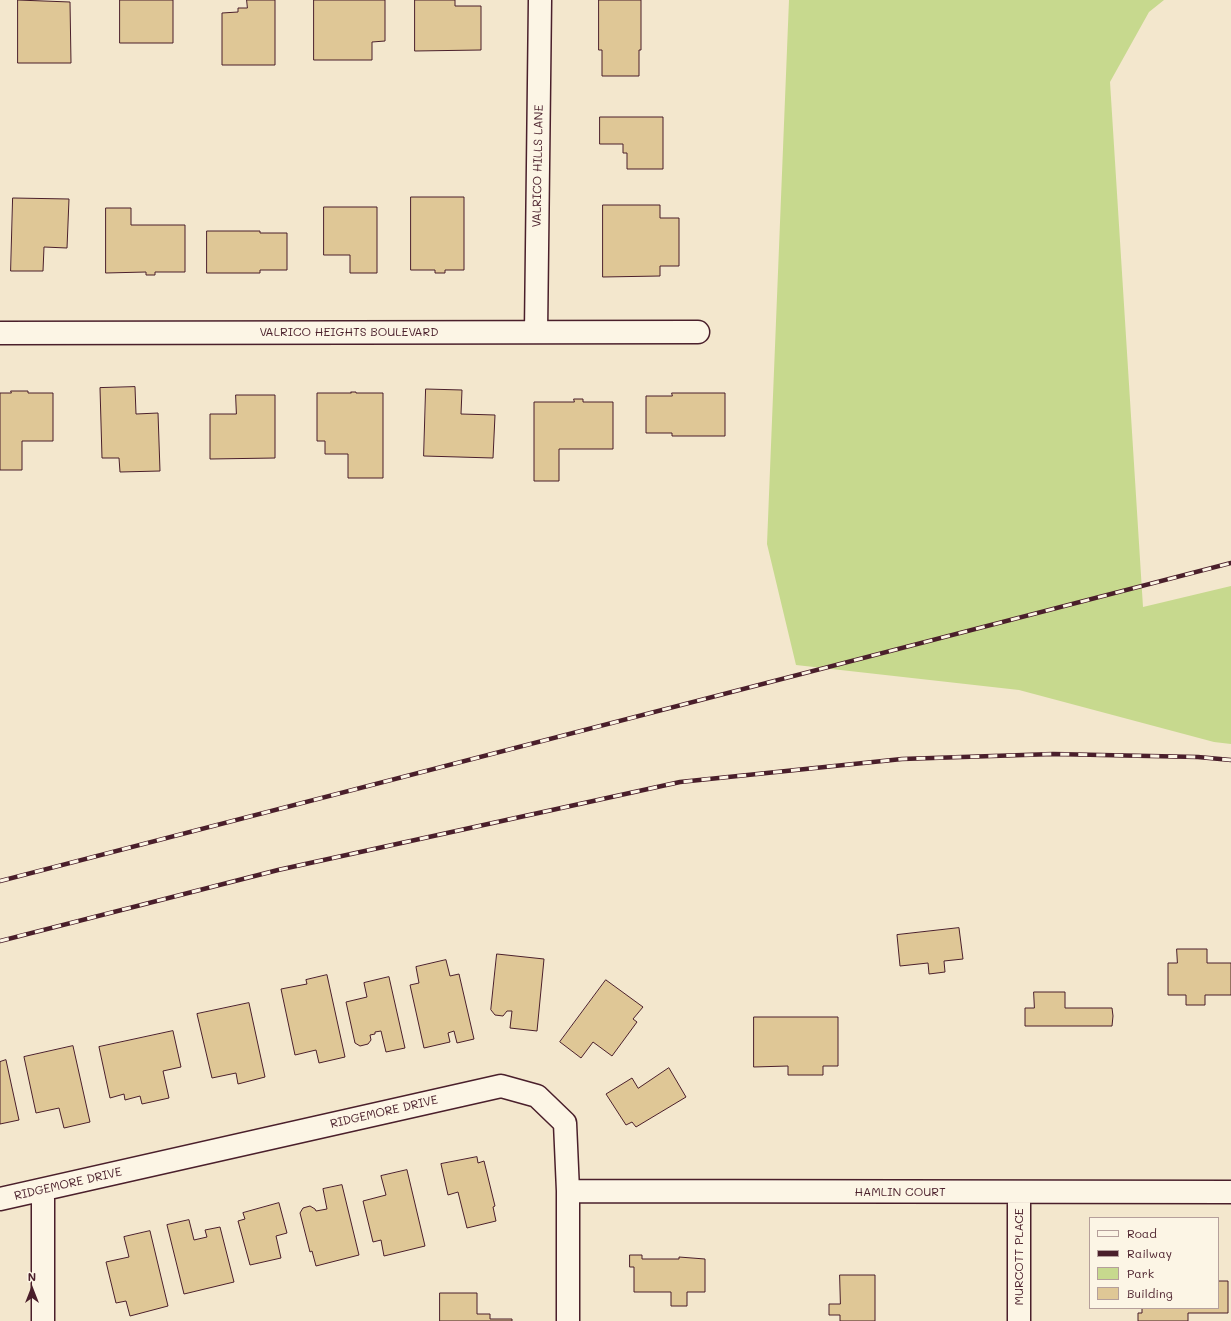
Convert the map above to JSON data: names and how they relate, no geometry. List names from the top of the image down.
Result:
{
  "streets": {
    "street": [
      "VALRICO HILLS LANE",
      "VALRICO HEIGHTS BOULEVARD",
      "RIDGEMORE DRIVE",
      "HAMLIN COURT",
      "MURCOTT PLACE"
    ]
  },
  "crossings": [
    ["VALRICO HILLS LANE", "VALRICO HEIGHTS BOULEVARD"],
    ["RIDGEMORE DRIVE", "HAMLIN COURT"],
    ["HAMLIN COURT", "MURCOTT PLACE"]
  ],
  "legend": [
    "Road",
    "Railway",
    "Park",
    "Building"
  ],
  "north": "top"
}
